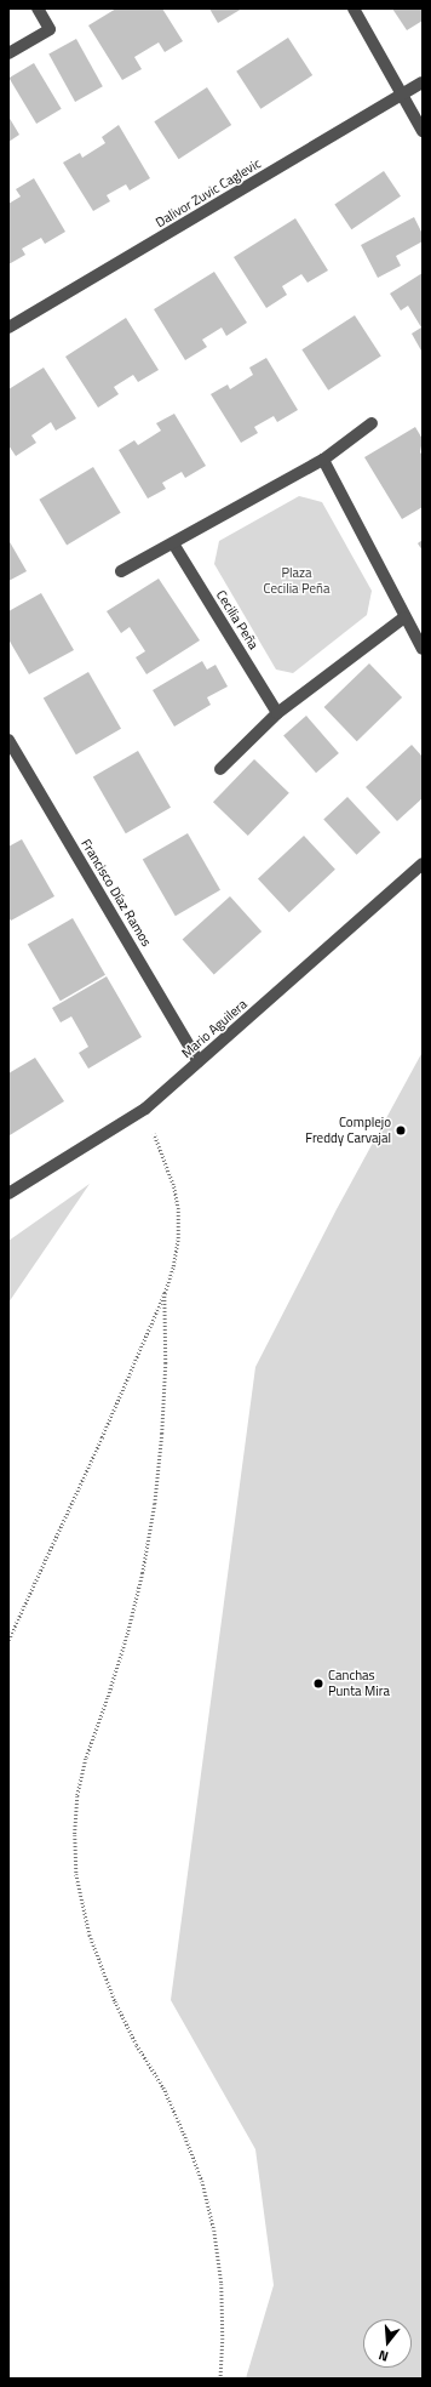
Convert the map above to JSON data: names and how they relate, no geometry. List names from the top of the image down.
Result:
{
  "streets": {
    "street": [
      "Dalivor Zuvic Caglevic",
      "Cecilia Peña",
      "Francisco Díaz Ramos",
      "Mario Aguilera"
    ]
  },
  "crossings": [
    ["Francisco Díaz Ramos", "Mario Aguilera"]
  ],
  "parks": ["Plaza Cecilia Peña"],
  "places": ["Complejo Freddy Carvajal", "Canchas Punta Mira"],
  "north": "bottom"
}
